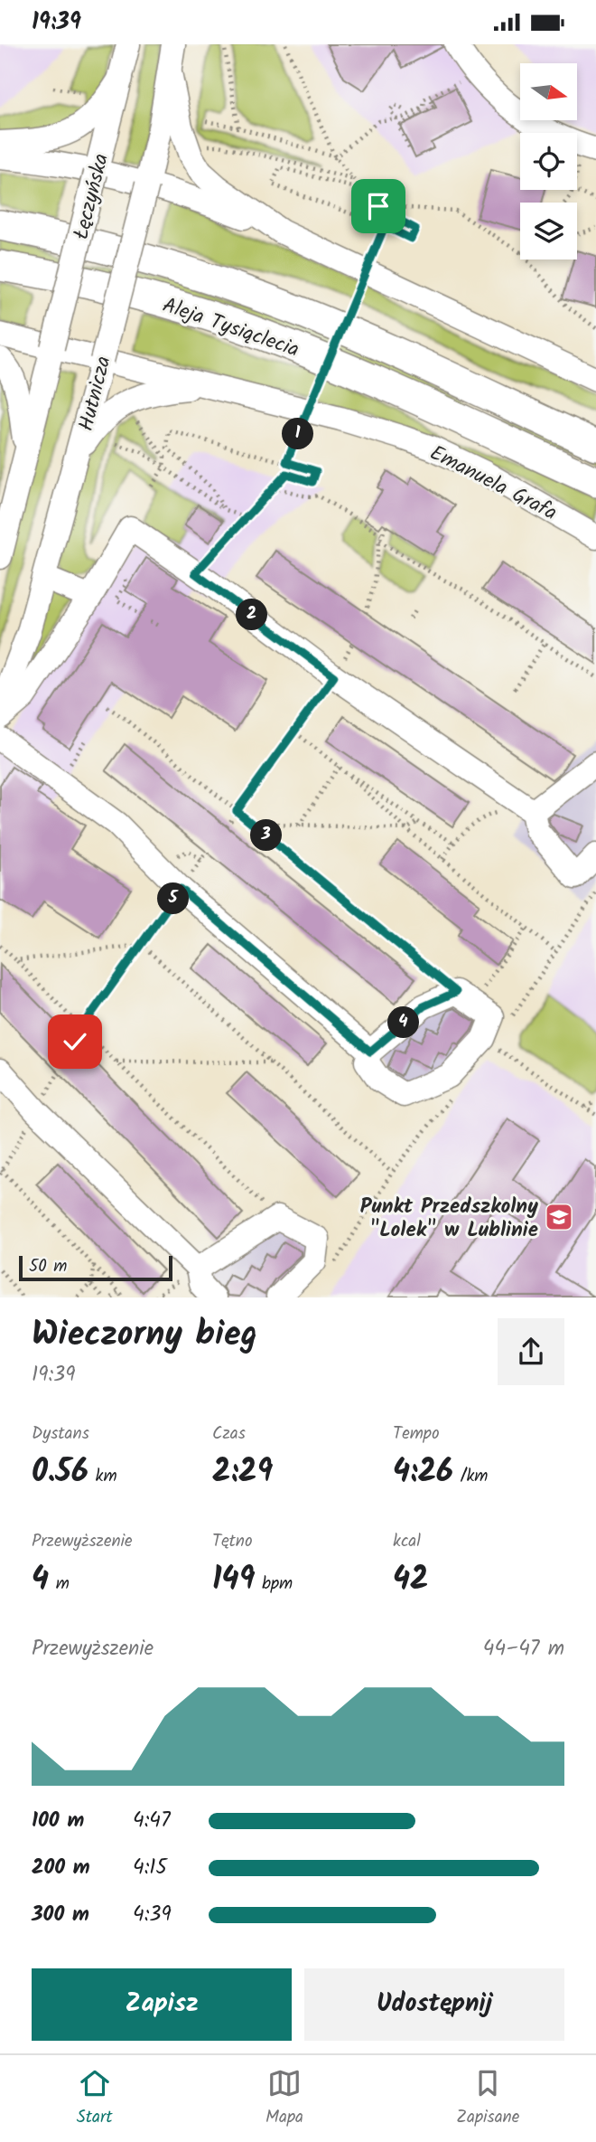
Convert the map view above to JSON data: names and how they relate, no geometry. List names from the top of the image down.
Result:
{
  "streets": {
    "main road": ["Aleja Tysiąclecia"],
    "street": ["Łęczyńska", "Hutnicza", "Emanuela Grafa"]
  },
  "crossings": [
    ["Hutnicza", "Emanuela Grafa"]
  ],
  "places": {
    "school or university": ["Punkt Przedszkolny \"Lolek\" w Lublinie"]
  },
  "scale_bar": "50 m",
  "north": "right",
  "page": {
    "status": "19:39",
    "pins": [
      "1",
      "2",
      "3",
      "5",
      "4"
    ],
    "scale": "50 m",
    "heading": ["Wieczorny bieg", "19:39"],
    "stats": [
      ["Dystans", "0.56 km"],
      ["Czas", "2:29"],
      ["Tempo", "4:26 /km"],
      ["Przewyższenie", "4 m"],
      ["Tętno", "149 bpm"],
      ["kcal", "42"]
    ],
    "chart": ["Przewyższenie", "44–47 m"],
    "list": [
      {
        "name": "100 m",
        "note": "4:47"
      },
      {
        "name": "200 m",
        "note": "4:15"
      },
      {
        "name": "300 m",
        "note": "4:39"
      }
    ],
    "buttons": ["Zapisz", "Udostępnij"],
    "tabs": ["Start", "Mapa", "Zapisane"]
  }
}
